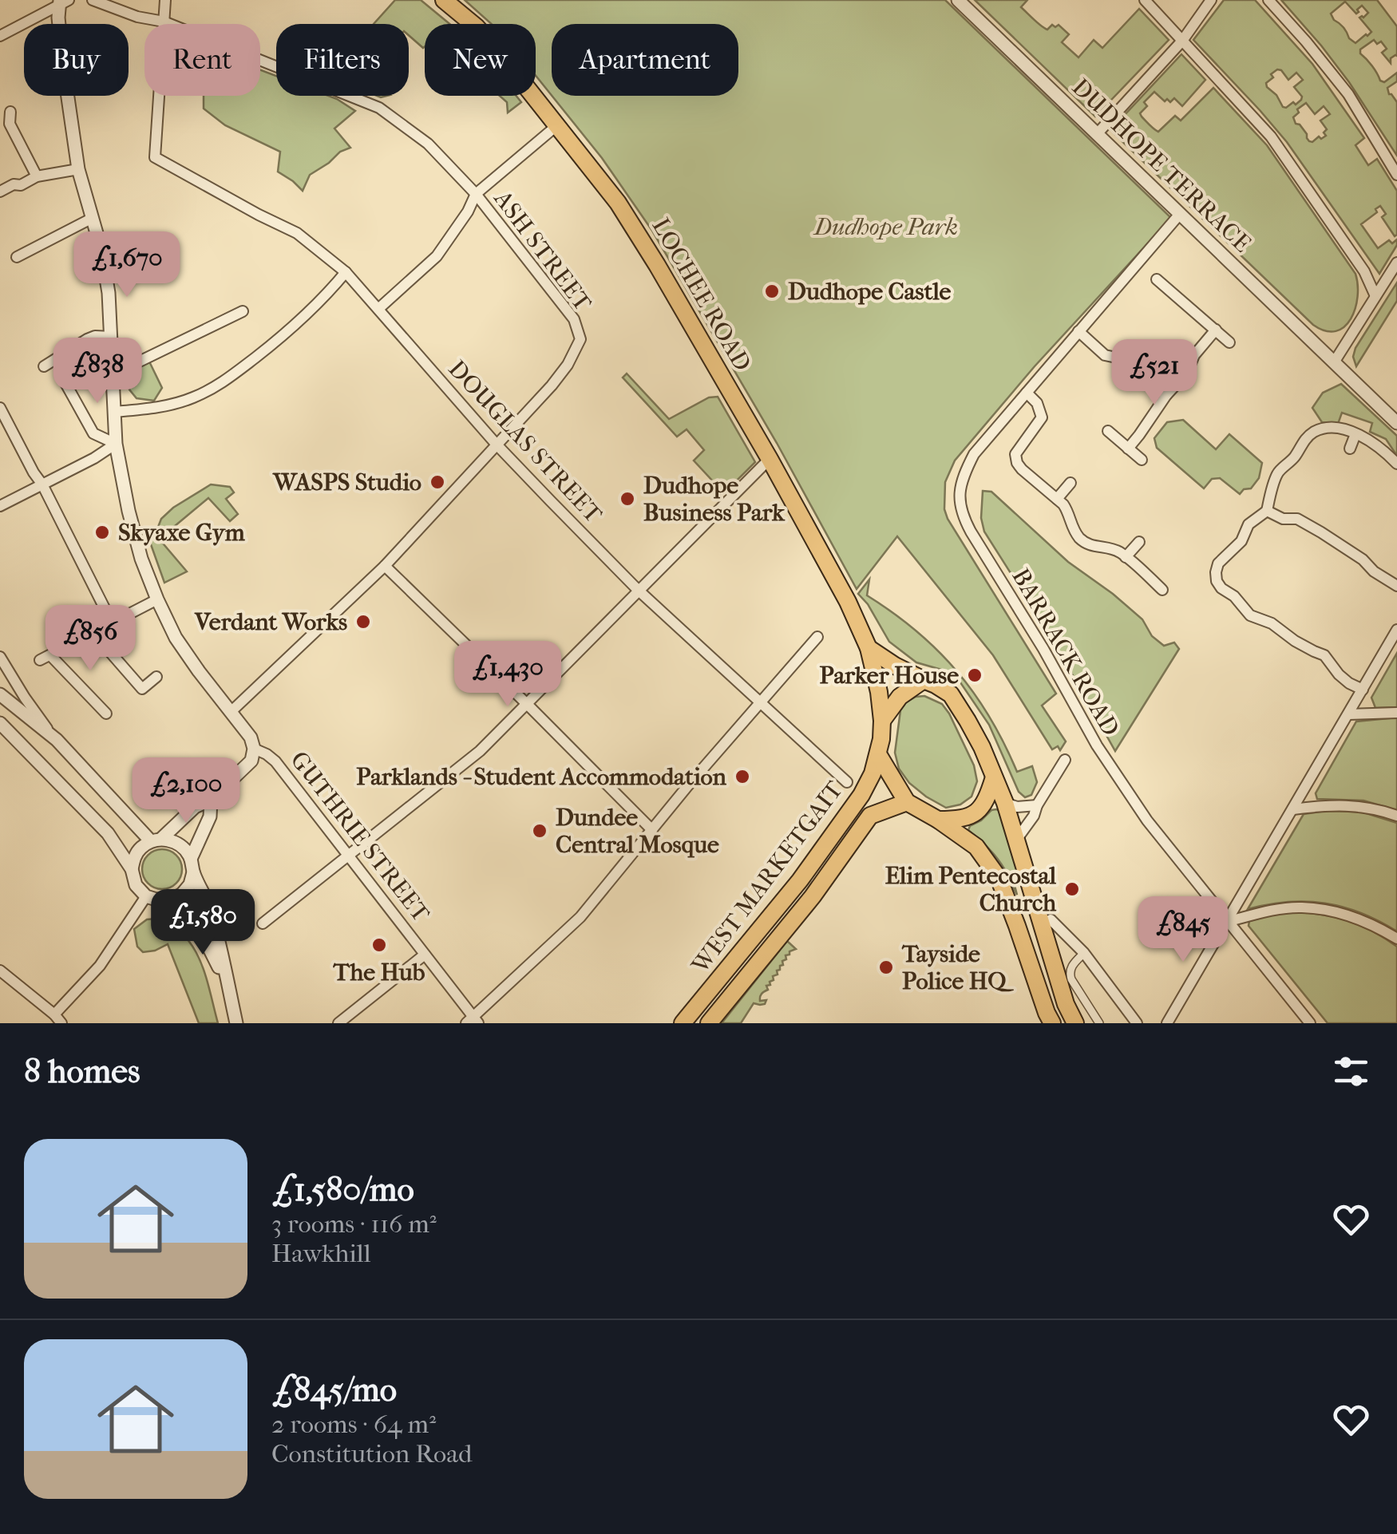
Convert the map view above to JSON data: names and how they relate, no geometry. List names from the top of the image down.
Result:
{
  "streets": {
    "main road": ["LOCHEE ROAD", "WEST MARKETGAIT"],
    "street": [
      "DUDHOPE TERRACE",
      "ASH STREET",
      "DOUGLAS STREET",
      "BARRACK ROAD",
      "GUTHRIE STREET"
    ]
  },
  "crossings": [
    ["DUDHOPE TERRACE", "BARRACK ROAD"],
    ["ASH STREET", "DOUGLAS STREET"],
    ["LOCHEE ROAD", "WEST MARKETGAIT"]
  ],
  "parks": ["Dudhope Park"],
  "places": [
    "Dudhope Castle",
    "WASPS Studio",
    "Dudhope Business Park",
    "Skyaxe Gym",
    "Verdant Works",
    "Parker House",
    "Parklands - Student Accommodation",
    "Dundee Central Mosque",
    "Elim Pentecostal Church",
    "The Hub",
    "Tayside Police HQ"
  ],
  "page": {
    "chip": [
      "Buy",
      "Rent",
      "Filters",
      "New",
      "Apartment"
    ],
    "price": [
      "£1,670",
      "£838",
      "£521",
      "£856",
      "£1,430",
      "£2,100",
      "£1,580",
      "£845"
    ],
    "heading": "8 homes",
    "list": [
      {
        "name": "£1,580/mo",
        "note": "3 rooms · 116 m² · Hawkhill"
      },
      {
        "name": "£845/mo",
        "note": "2 rooms · 64 m² · Constitution Road"
      }
    ]
  }
}
